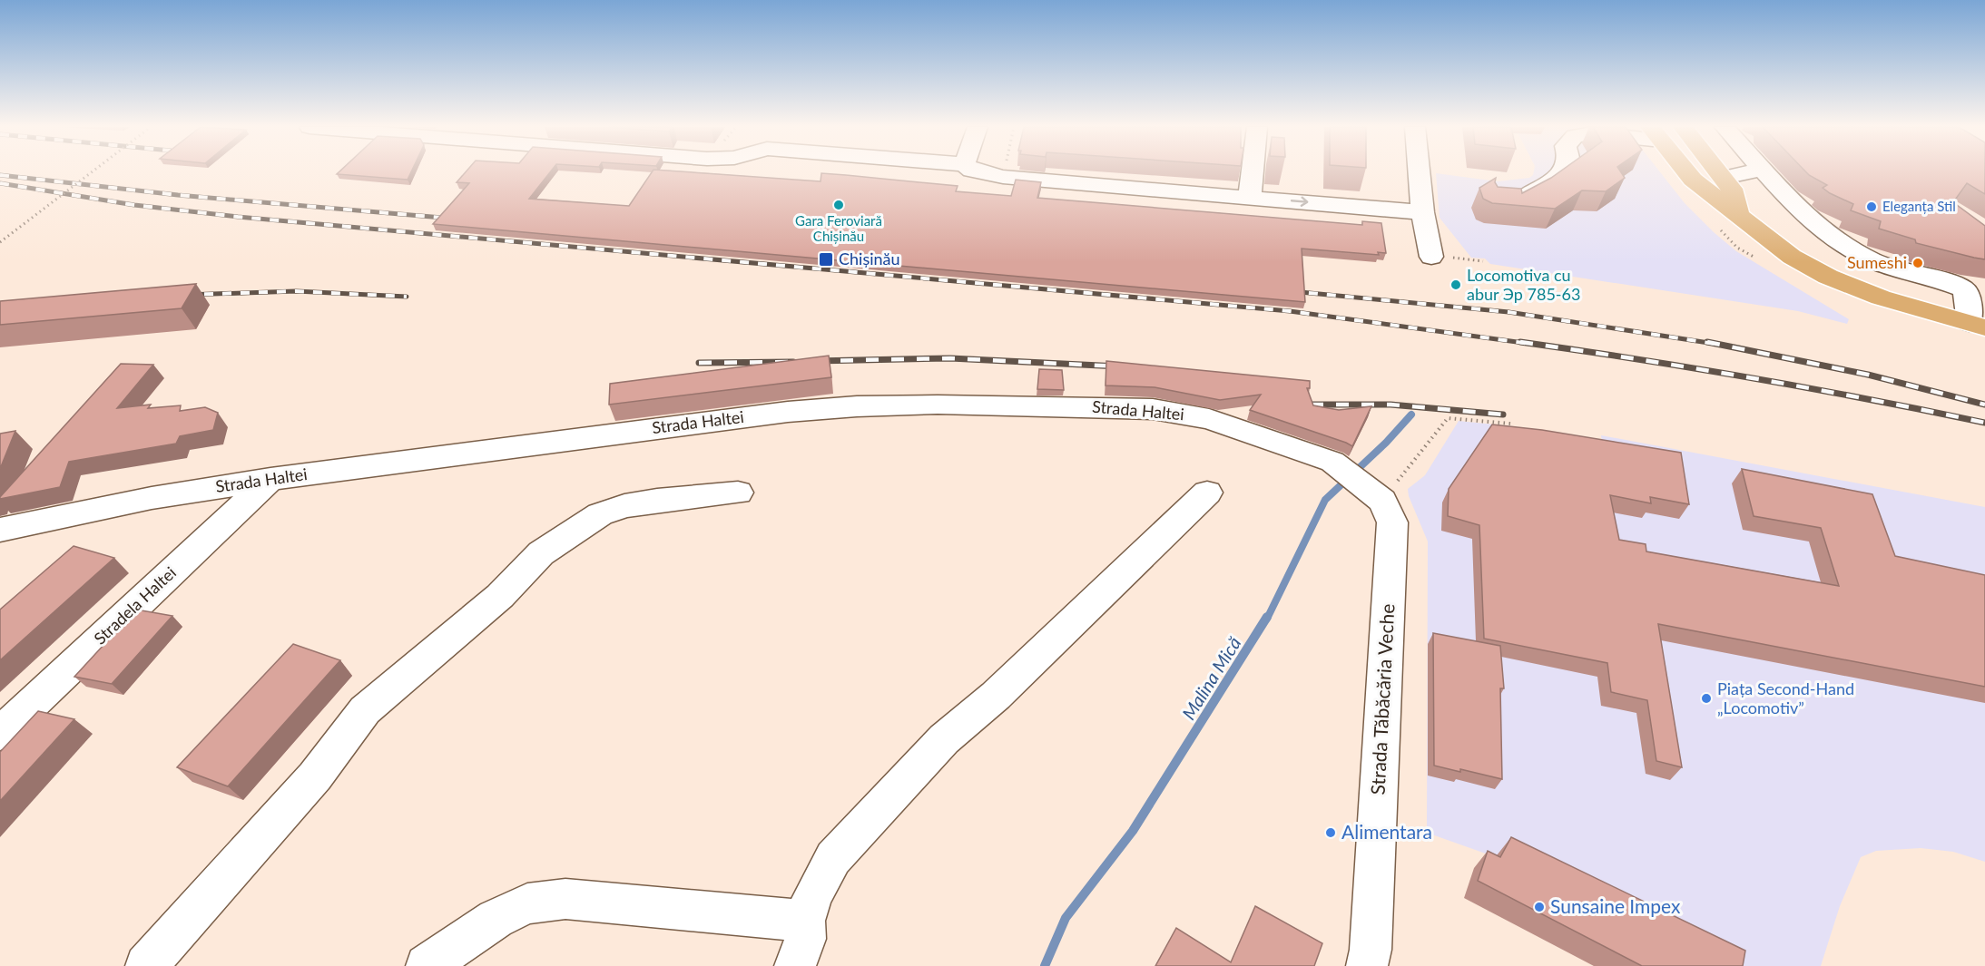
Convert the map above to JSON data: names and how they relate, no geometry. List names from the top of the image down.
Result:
{
  "streets": {
    "street": ["Strada Haltei", "Stradela Haltei", "Strada Tăbăcăria Veche"]
  },
  "crossings": [
    ["Strada Haltei", "Stradela Haltei"],
    ["Strada Haltei", "Strada Tăbăcăria Veche"]
  ],
  "water": ["Malina Mică"],
  "places": {
    "other": [
      "Gara Feroviară Chișinău",
      "Eleganța Stil",
      "Sumeshi",
      "Locomotiva cu abur Эр 785-63",
      "Piața Second-Hand „Locomotiv”",
      "Alimentara",
      "Sunsaine Impex"
    ],
    "transit": ["Chișinău"]
  }
}
